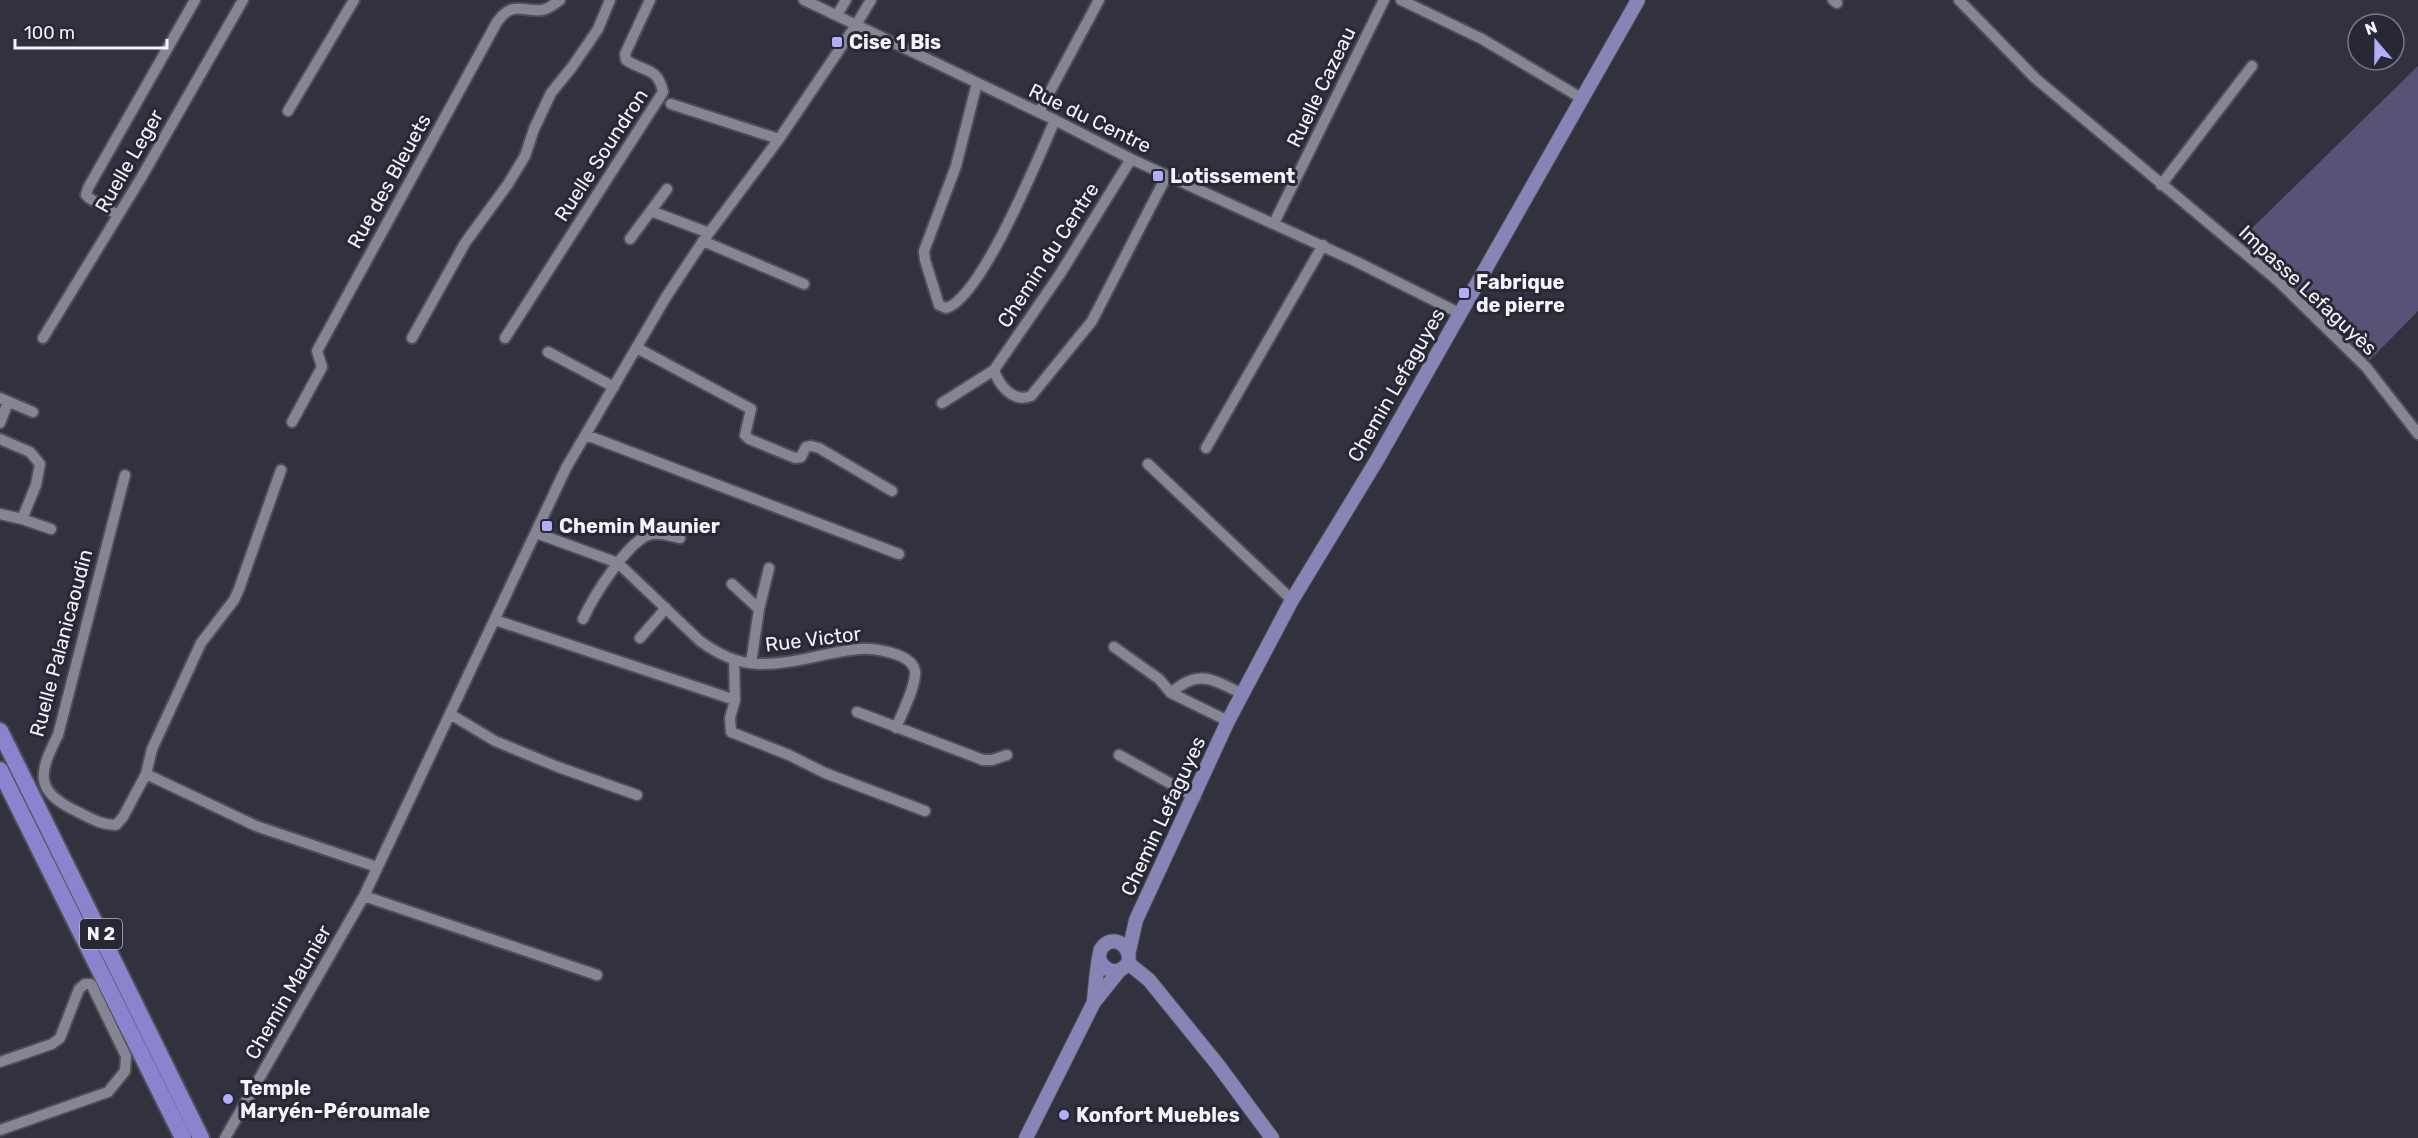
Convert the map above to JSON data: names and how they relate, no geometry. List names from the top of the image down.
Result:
{
  "streets": {
    "highway": ["N 2"],
    "main road": ["Chemin Lefaguyes"],
    "street": [
      "Ruelle Cazeau",
      "Rue du Centre",
      "Ruelle Soundron",
      "Ruelle Leger",
      "Rue des Bleuets",
      "Chemin du Centre",
      "Impasse Lefaguyès",
      "Rue Victor",
      "Ruelle Palanicaoudin",
      "Chemin Maunier"
    ]
  },
  "crossings": [
    ["Ruelle Cazeau", "Rue du Centre"],
    ["Rue du Centre", "Chemin du Centre"],
    ["Rue du Centre", "Chemin Lefaguyes"],
    ["Rue du Centre", "Chemin Maunier"],
    ["Rue Victor", "Chemin Maunier"]
  ],
  "places": {
    "transit": [
      "Cise 1 Bis",
      "Lotissement",
      "Fabrique de pierre",
      "Chemin Maunier"
    ],
    "other": ["Temple Maryén-Péroumale", "Konfort Muebles"]
  },
  "scale_bar": "100 m",
  "north": "top"
}
